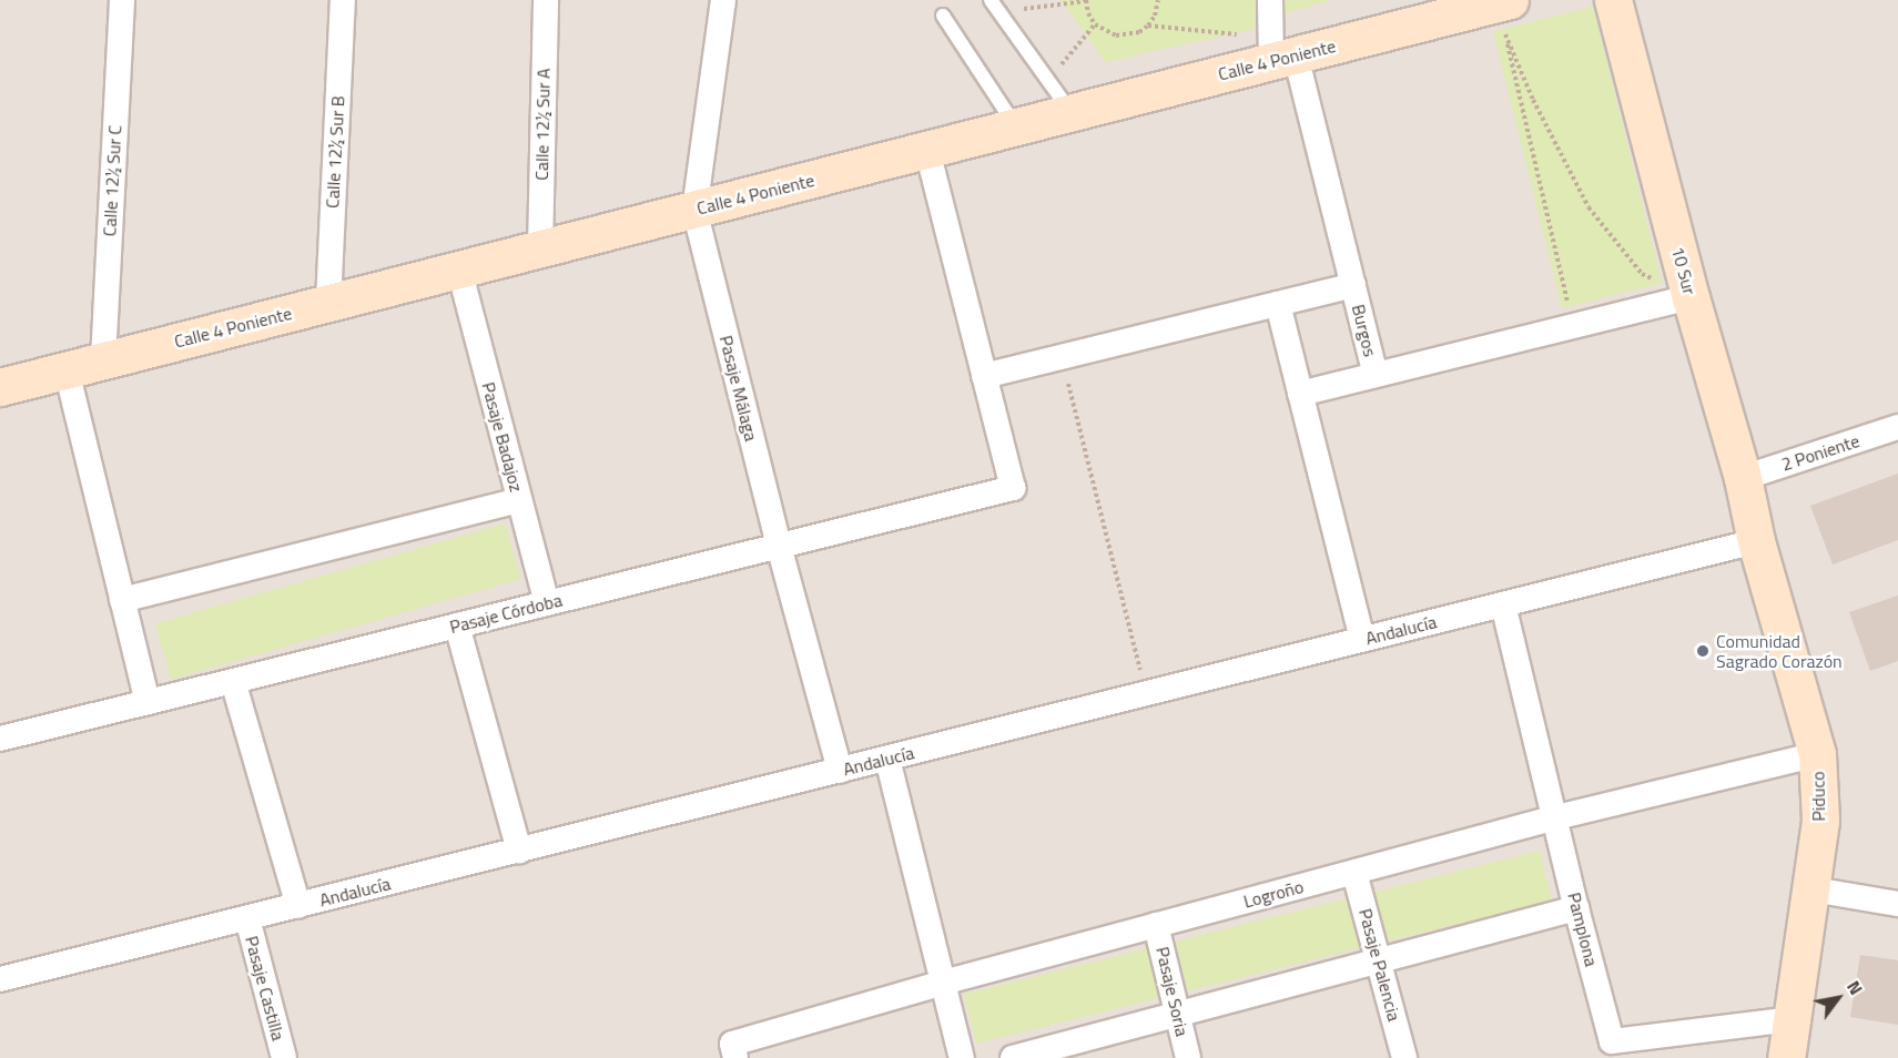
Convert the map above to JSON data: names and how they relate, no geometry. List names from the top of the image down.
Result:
{
  "streets": {
    "street": [
      "Calle 4 Poniente",
      "Calle 12½ Sur A",
      "Calle 12½ Sur B",
      "Calle 12½ Sur C",
      "10 Sur",
      "Burgos",
      "Pasaje Málaga",
      "Pasaje Badajoz",
      "2 Poniente",
      "Pasaje Córdoba",
      "Andalucía",
      "Piduco",
      "Logroño",
      "Pamplona",
      "Pasaje Palencia",
      "Pasaje Castilla",
      "Pasaje Soria"
    ]
  },
  "crossings": [
    ["Calle 4 Poniente", "Calle 12½ Sur A"],
    ["Calle 4 Poniente", "Calle 12½ Sur B"],
    ["Calle 4 Poniente", "Calle 12½ Sur C"],
    ["Calle 4 Poniente", "Burgos"],
    ["Calle 4 Poniente", "Pasaje Málaga"],
    ["Calle 4 Poniente", "Pasaje Badajoz"],
    ["10 Sur", "2 Poniente"],
    ["10 Sur", "Andalucía"],
    ["10 Sur", "Piduco"],
    ["Pasaje Málaga", "Pasaje Córdoba"],
    ["Pasaje Málaga", "Andalucía"],
    ["Pasaje Badajoz", "Pasaje Córdoba"],
    ["Andalucía", "Piduco"],
    ["Andalucía", "Pamplona"],
    ["Andalucía", "Pasaje Castilla"],
    ["Piduco", "Logroño"],
    ["Piduco", "Pamplona"],
    ["Logroño", "Pamplona"],
    ["Logroño", "Pasaje Palencia"],
    ["Logroño", "Pasaje Soria"]
  ],
  "places": ["Comunidad Sagrado Corazón"],
  "north": "top right"
}
